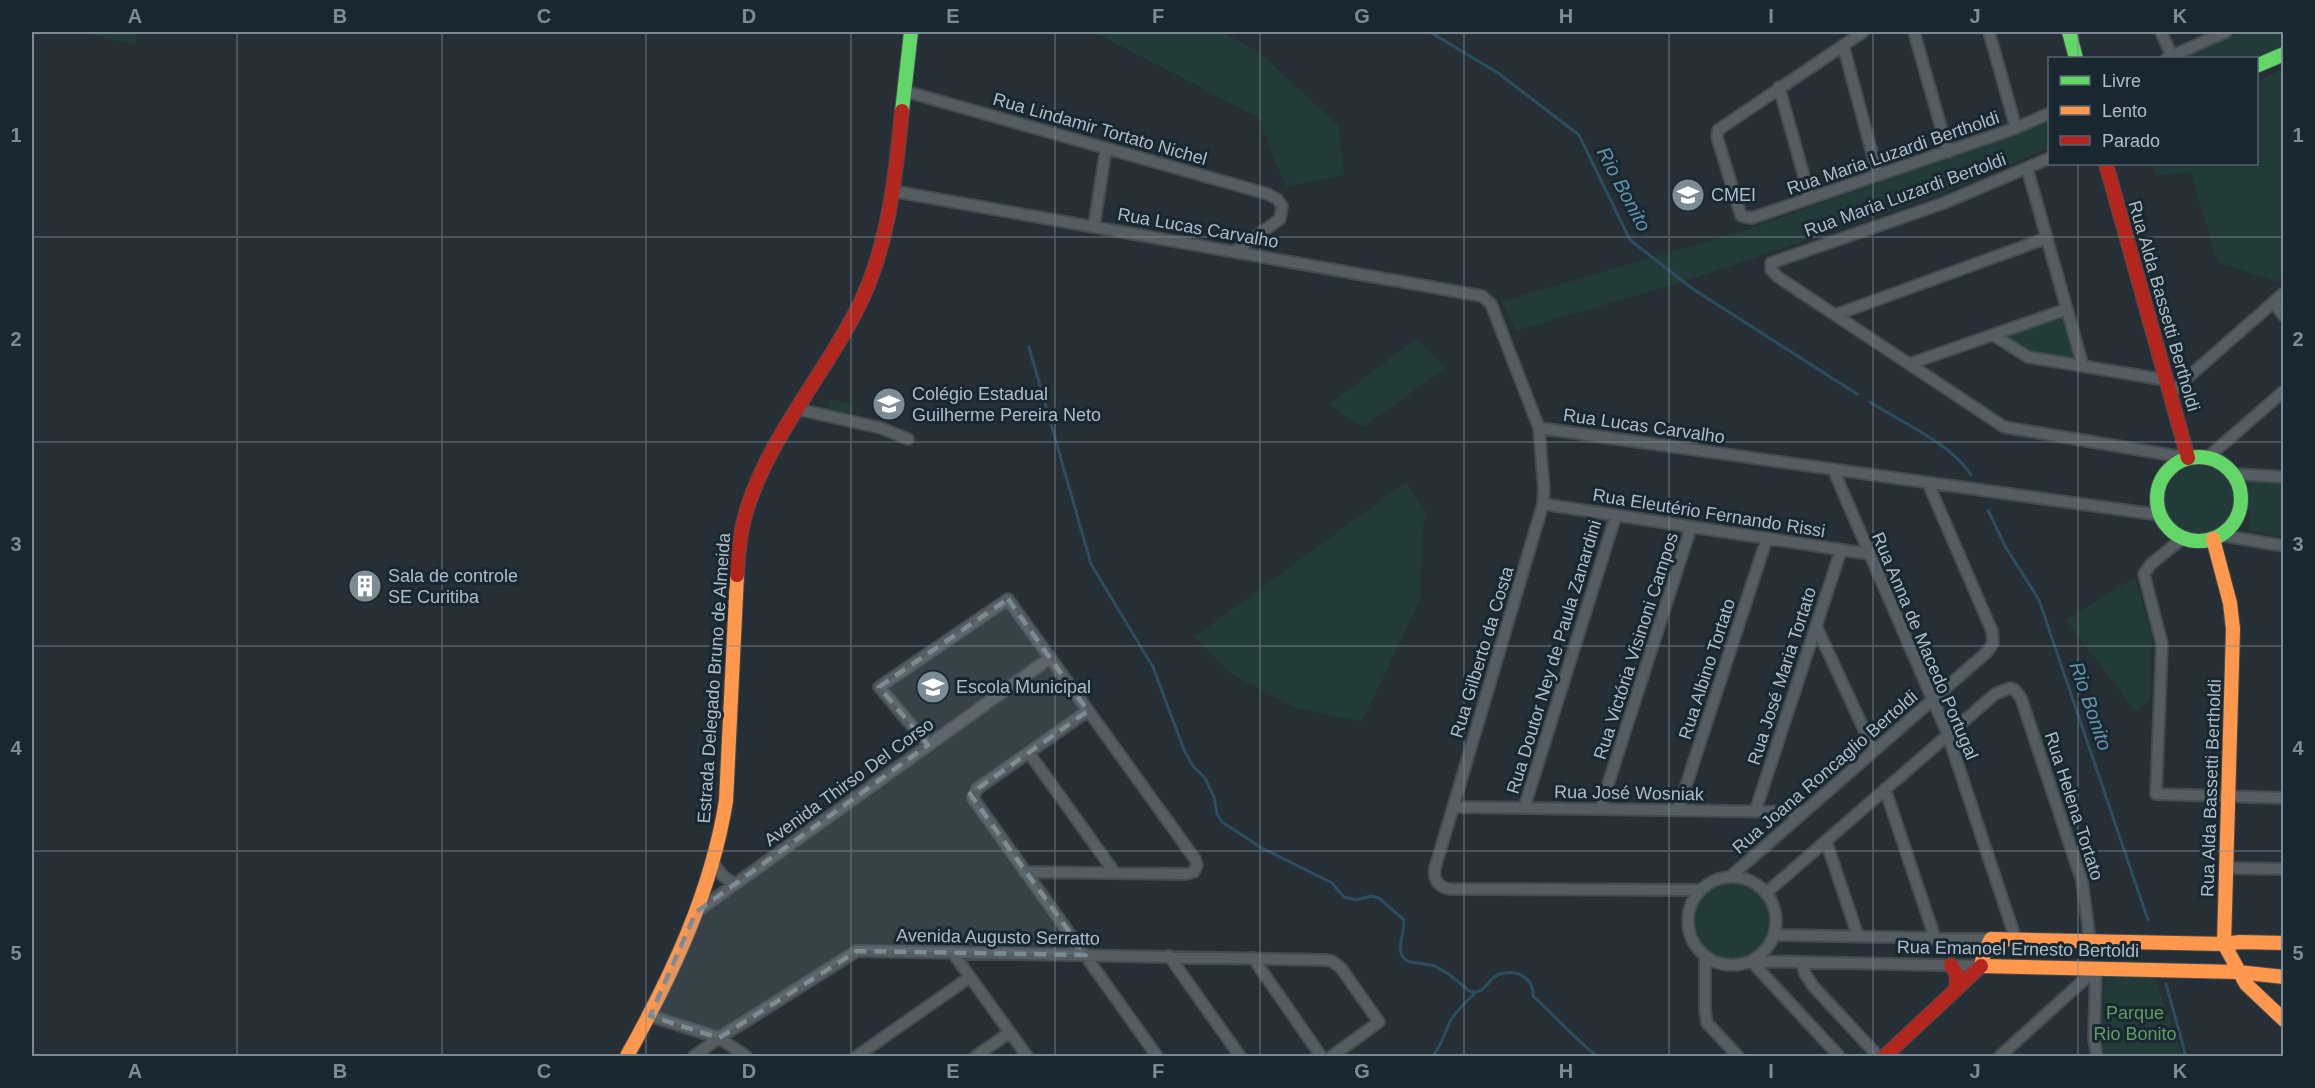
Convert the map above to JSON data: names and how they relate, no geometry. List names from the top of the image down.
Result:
{
  "streets": {
    "main road": ["Rua Alda Bassetti Bertholdi", "Estrada Delegado Bruno de Almeida", "Rua Emanoel Ernesto Bertoldi"],
    "street": [
      "Rua Lindamir Tortato Nichel",
      "Rua Maria Luzardi Bertholdi",
      "Rua Maria Luzardi Bertoldi",
      "Rua Lucas Carvalho",
      "Rua Eleutério Fernando Rissi",
      "Rua Victória Visinoni Campos",
      "Rua Anna de Macedo Portugal",
      "Rua Gilberto da Costa",
      "Rua Doutor Ney de Paula Zanardini",
      "Rua Albino Tortato",
      "Rua José Maria Tortato",
      "Rua Joana Roncaglio Bertoldi",
      "Avenida Thirso Del Corso",
      "Rua José Wosniak",
      "Rua Helena Tortato",
      "Avenida Augusto Serratto"
    ]
  },
  "crossings": [
    ["Rua Lindamir Tortato Nichel", "Rua Lucas Carvalho"],
    ["Rua Lindamir Tortato Nichel", "Estrada Delegado Bruno de Almeida"],
    ["Rua Lucas Carvalho", "Rua Alda Bassetti Bertholdi"],
    ["Rua Lucas Carvalho", "Rua Anna de Macedo Portugal"],
    ["Rua Lucas Carvalho", "Rua Gilberto da Costa"],
    ["Rua Lucas Carvalho", "Estrada Delegado Bruno de Almeida"],
    ["Rua Lucas Carvalho", "Rua Joana Roncaglio Bertoldi"],
    ["Rua Alda Bassetti Bertholdi", "Rua Emanoel Ernesto Bertoldi"],
    ["Rua Eleutério Fernando Rissi", "Rua Victória Visinoni Campos"],
    ["Rua Eleutério Fernando Rissi", "Rua Anna de Macedo Portugal"],
    ["Rua Eleutério Fernando Rissi", "Rua Gilberto da Costa"],
    ["Rua Eleutério Fernando Rissi", "Rua Doutor Ney de Paula Zanardini"],
    ["Rua Eleutério Fernando Rissi", "Rua Albino Tortato"],
    ["Rua Eleutério Fernando Rissi", "Rua José Maria Tortato"],
    ["Rua Victória Visinoni Campos", "Rua José Wosniak"],
    ["Rua Anna de Macedo Portugal", "Rua Joana Roncaglio Bertoldi"],
    ["Rua Anna de Macedo Portugal", "Rua Helena Tortato"],
    ["Rua Anna de Macedo Portugal", "Rua Emanoel Ernesto Bertoldi"],
    ["Rua Gilberto da Costa", "Rua Joana Roncaglio Bertoldi"],
    ["Rua Gilberto da Costa", "Rua José Wosniak"],
    ["Rua Gilberto da Costa", "Rua Emanoel Ernesto Bertoldi"],
    ["Rua Doutor Ney de Paula Zanardini", "Rua José Wosniak"],
    ["Rua Albino Tortato", "Rua José Wosniak"],
    ["Rua José Maria Tortato", "Rua José Wosniak"],
    ["Estrada Delegado Bruno de Almeida", "Avenida Thirso Del Corso"],
    ["Rua Joana Roncaglio Bertoldi", "Rua José Wosniak"],
    ["Rua Joana Roncaglio Bertoldi", "Rua Emanoel Ernesto Bertoldi"],
    ["Rua Helena Tortato", "Rua Emanoel Ernesto Bertoldi"]
  ],
  "water": ["Rio Bonito"],
  "parks": ["Parque Rio Bonito"],
  "places": {
    "school or university": ["CMEI", "Colégio Estadual Guilherme Pereira Neto", "Escola Municipal"],
    "building": ["Sala de controle SE Curitiba"]
  },
  "legend": ["Livre", "Lento", "Parado"],
  "grid": {
    "columns": [
      "A",
      "B",
      "C",
      "D",
      "E",
      "F",
      "G",
      "H",
      "I",
      "J",
      "K"
    ],
    "rows": [
      "1",
      "2",
      "3",
      "4",
      "5"
    ]
  }
}
